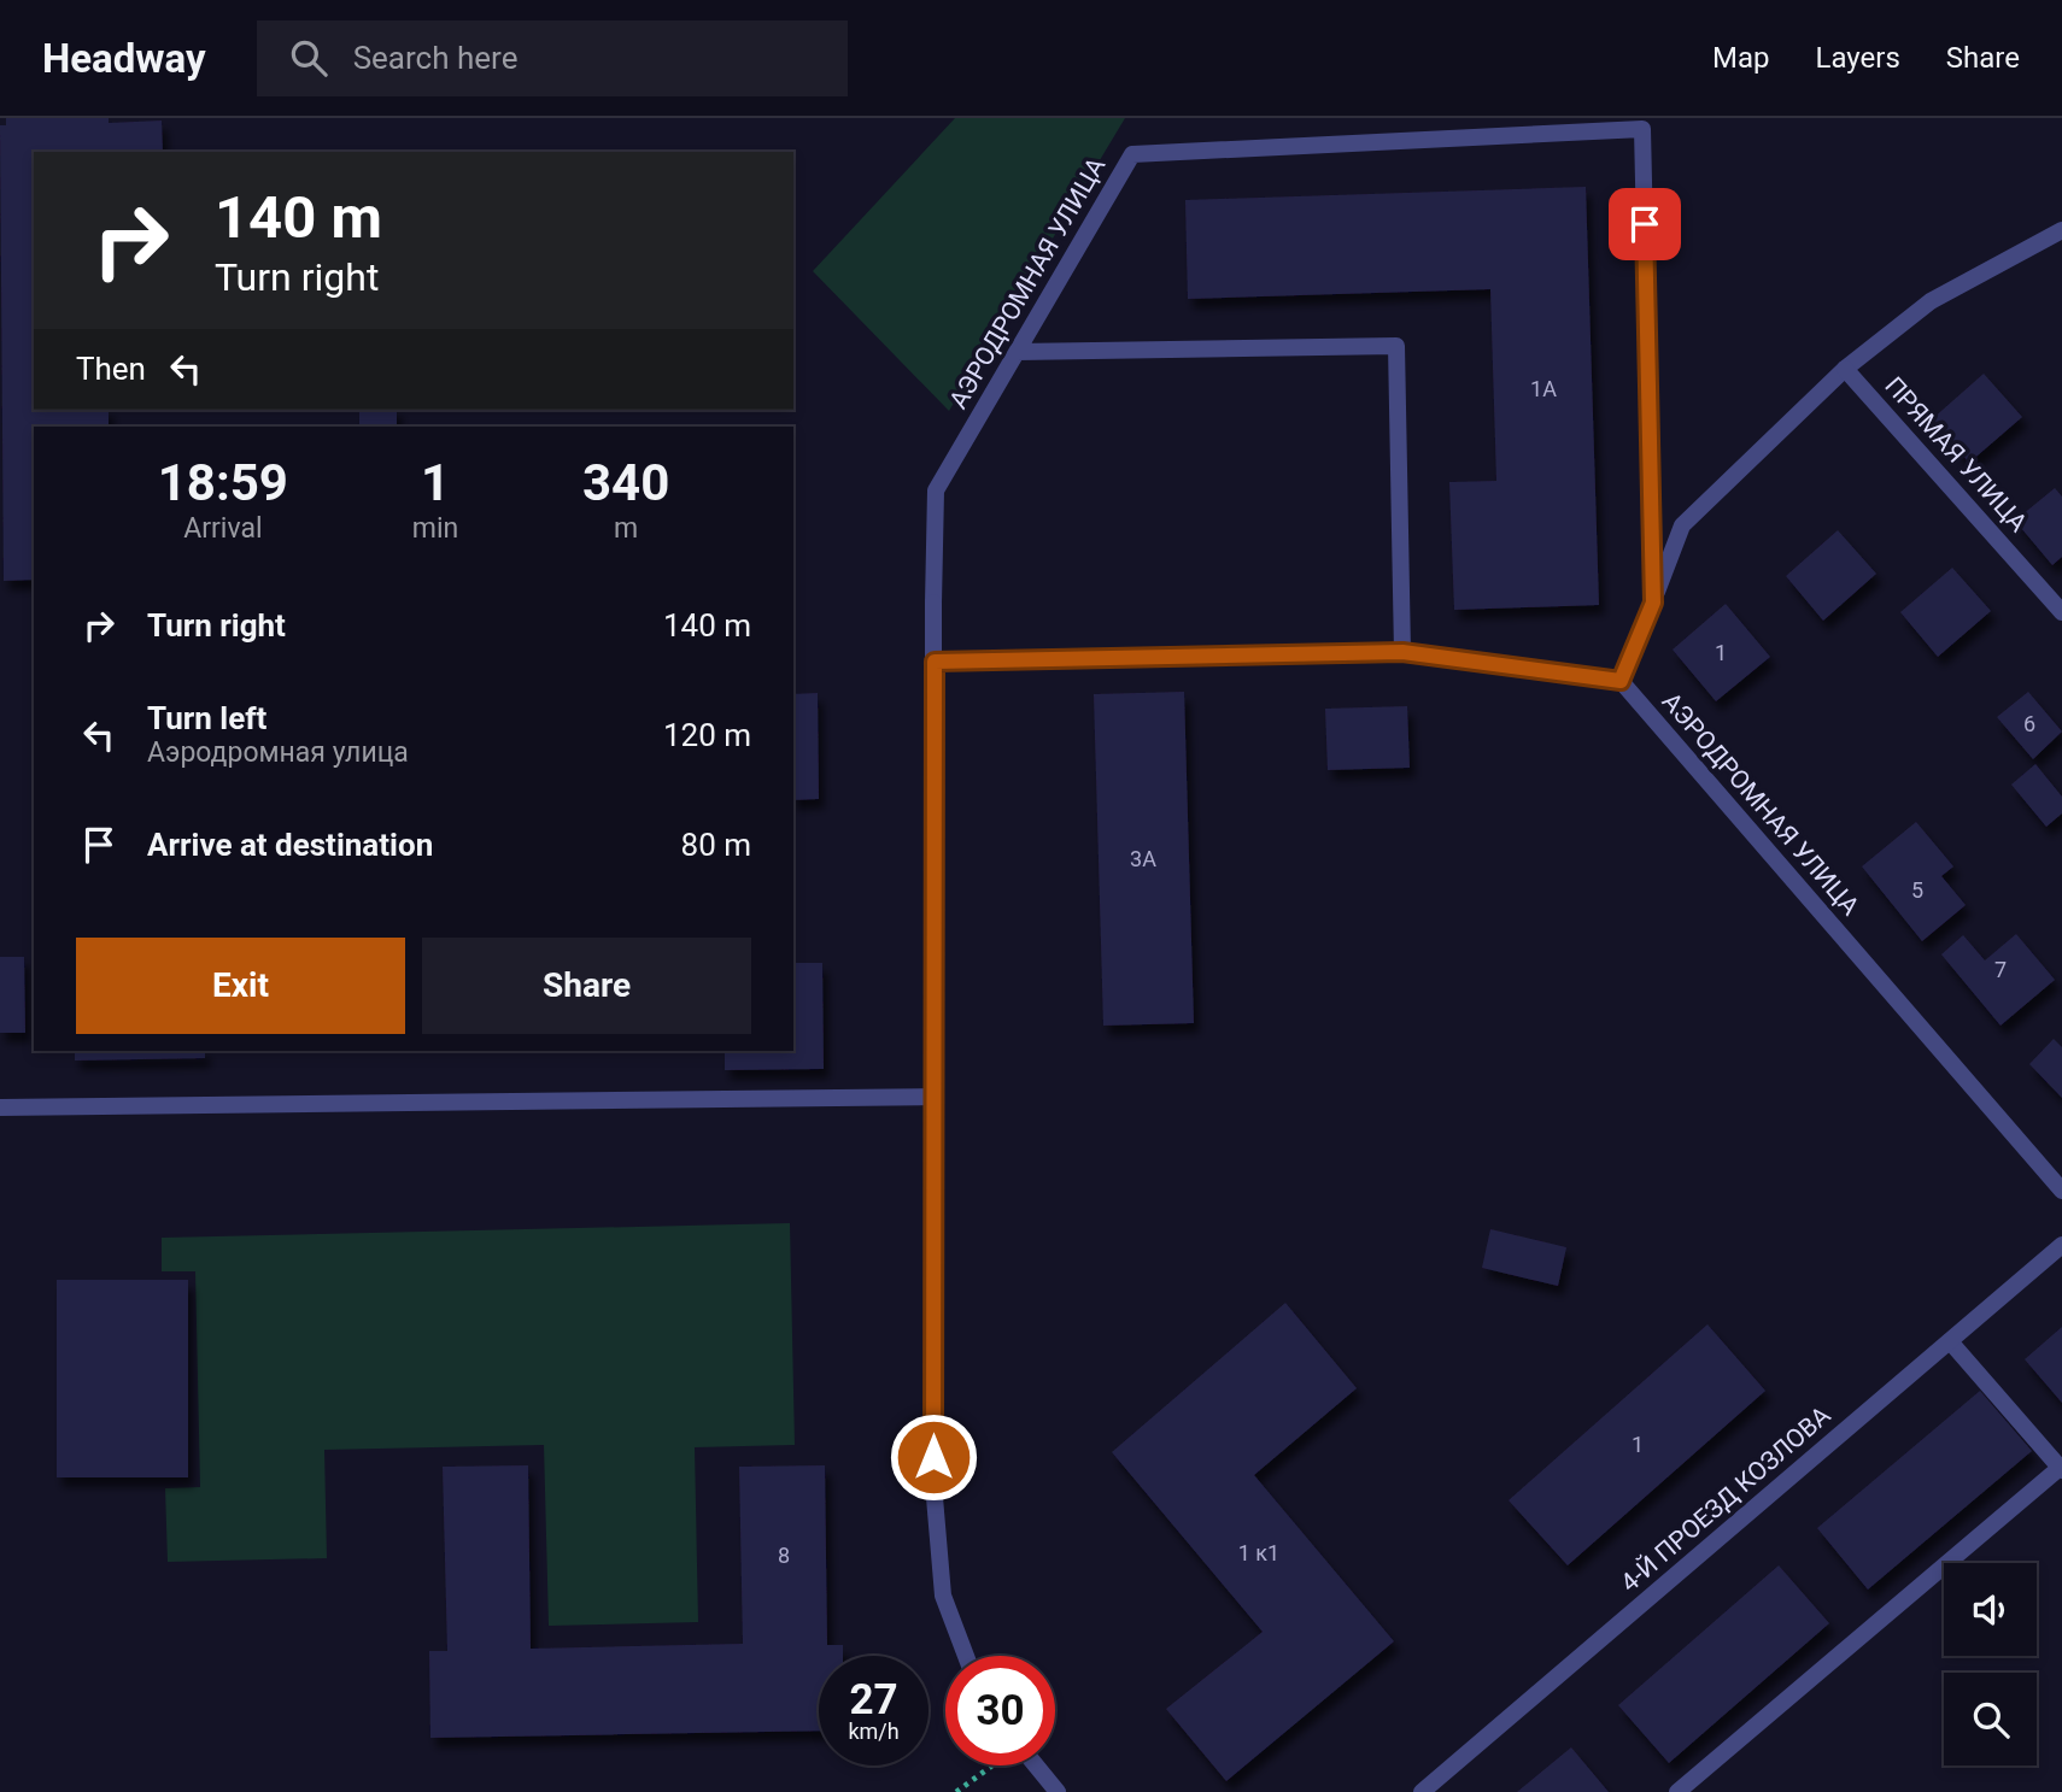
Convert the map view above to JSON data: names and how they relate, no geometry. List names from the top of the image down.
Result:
{
  "streets": {
    "street": ["АЭРОДРОМНАЯ УЛИЦА", "ПРЯМАЯ УЛИЦА", "4-Й ПРОЕЗД КОЗЛОВА"]
  },
  "house_numbers": [
    "1А",
    "1",
    "6",
    "3А",
    "5",
    "7",
    "1",
    "1 к1",
    "8"
  ],
  "page": {
    "header": "Headway",
    "search": "Search here",
    "nav": ["Map", "Layers", "Share"],
    "turn": ["140 m", "Turn right"],
    "then": "Then",
    "eta": [
      "18:59",
      "Arrival",
      "1",
      "min",
      "340",
      "m"
    ],
    "list": [
      {
        "name": "Turn right",
        "value": "140 m"
      },
      {
        "name": "Turn left",
        "note": "Аэродромная улица",
        "value": "120 m"
      },
      {
        "name": "Arrive at destination",
        "value": "80 m"
      }
    ],
    "buttons": ["Exit", "Share"],
    "speed": "27 km/h",
    "limit": "30"
  }
}
